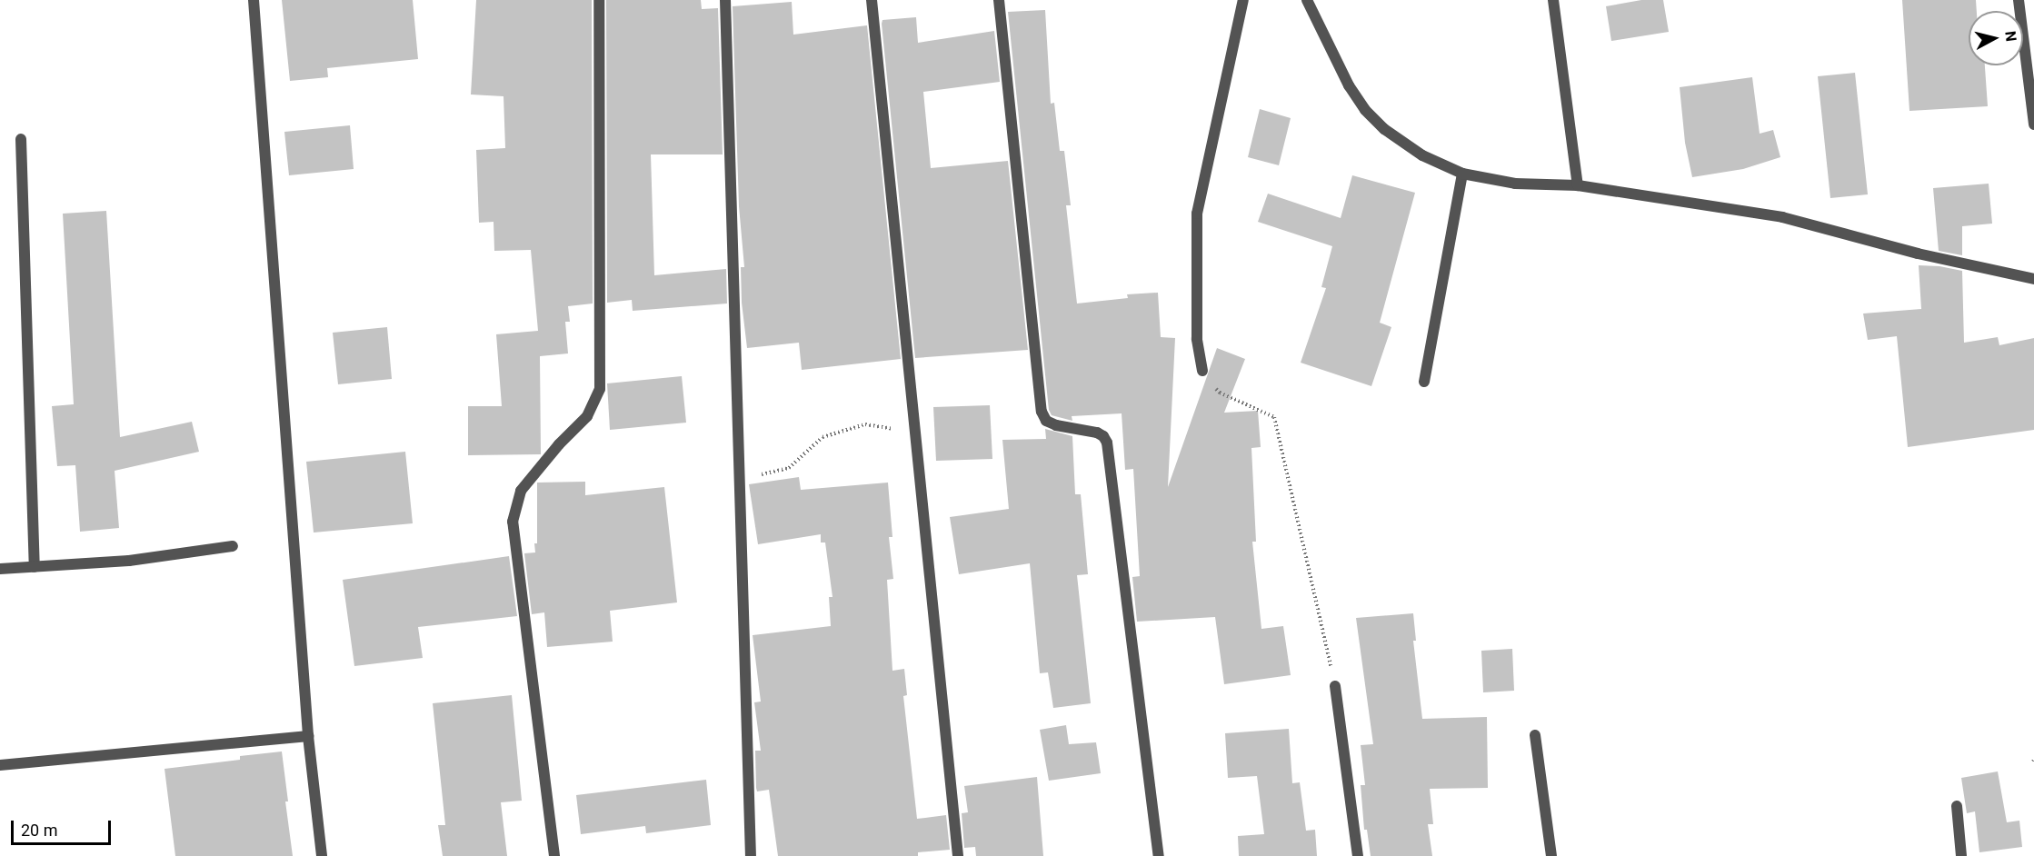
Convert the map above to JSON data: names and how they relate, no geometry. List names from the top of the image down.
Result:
{
  "scale_bar": "20 m",
  "north": "right"
}
